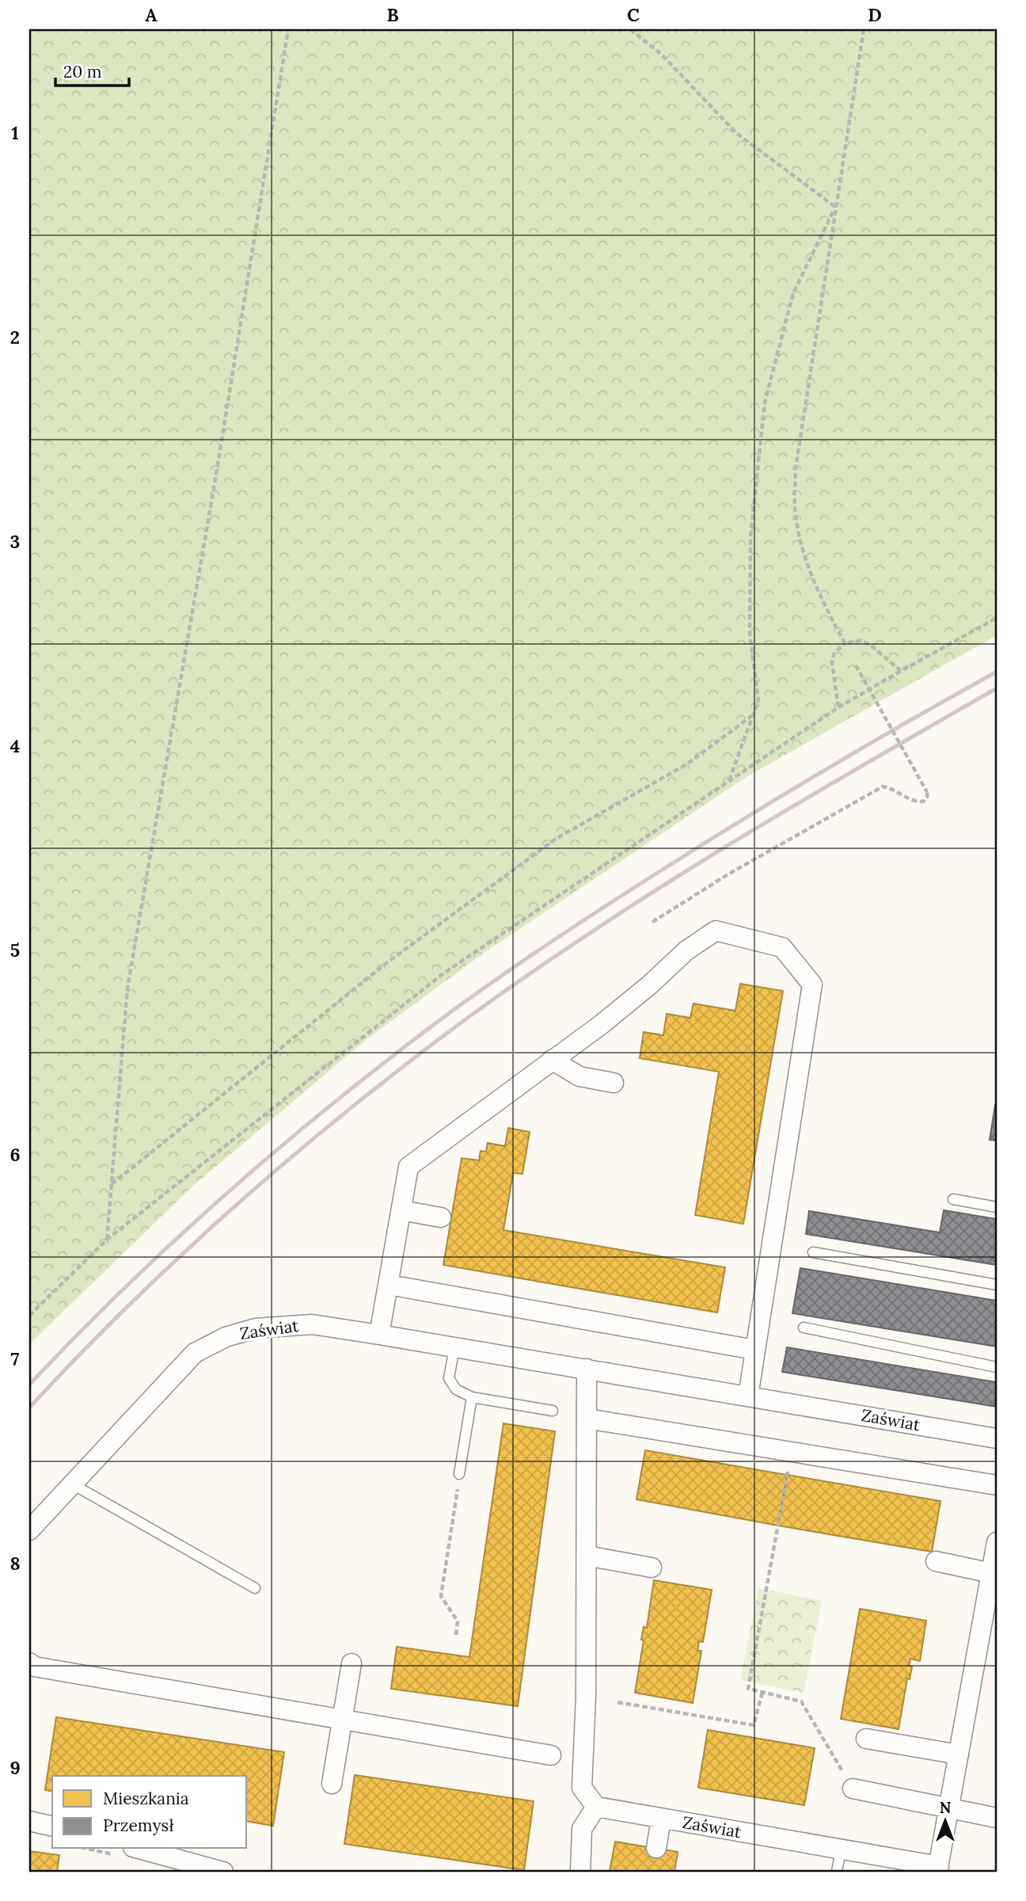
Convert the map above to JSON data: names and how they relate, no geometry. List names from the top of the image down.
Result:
{
  "streets": {
    "street": ["Zaświat"]
  },
  "legend": ["Mieszkania", "Przemysł"],
  "scale_bar": "20 m",
  "north": "top",
  "grid": {
    "columns": [
      "A",
      "B",
      "C",
      "D"
    ],
    "rows": [
      "1",
      "2",
      "3",
      "4",
      "5",
      "6",
      "7",
      "8",
      "9"
    ]
  }
}
